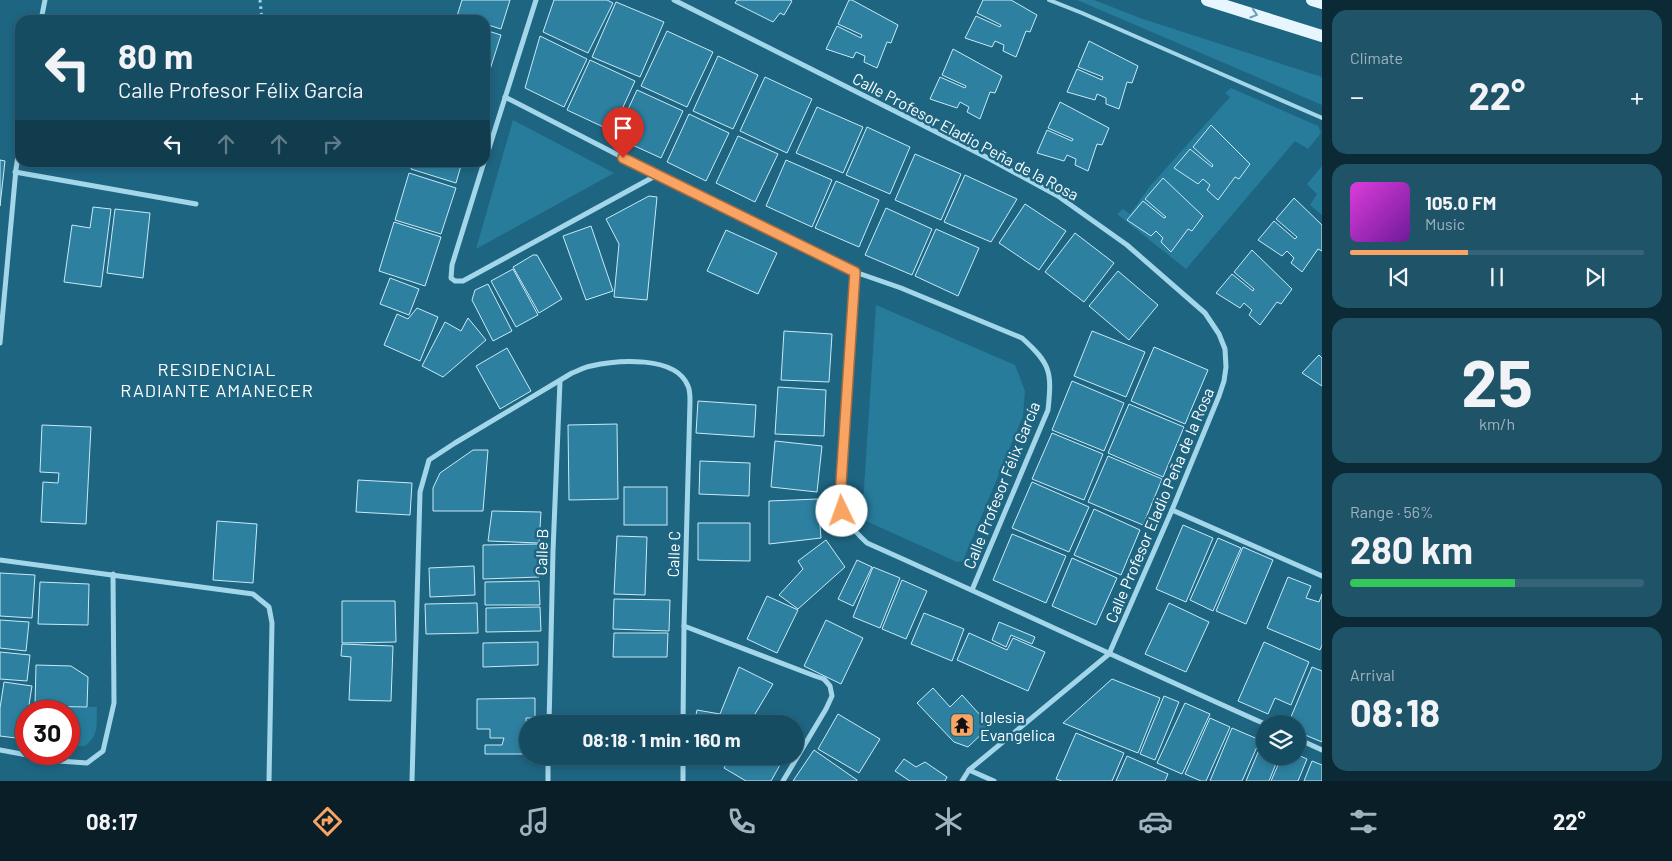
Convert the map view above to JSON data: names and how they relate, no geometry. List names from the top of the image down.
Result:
{
  "streets": {
    "street": [
      "Calle Profesor Eladio Peña de la Rosa",
      "Calle Profesor Félix García",
      "Calle B",
      "Calle C"
    ]
  },
  "crossings": [
    ["Calle Profesor Eladio Peña de la Rosa", "Calle Profesor Félix García"],
    ["Calle B", "Calle C"]
  ],
  "districts": ["RESIDENCIAL RADIANTE AMANECER"],
  "places": {
    "temple": ["Iglesia Evangelica"]
  },
  "page": {
    "tile": [
      "Climate",
      ["25", "km/h"],
      ["Range · 56%", "280 km"],
      ["Arrival", "08:18"]
    ],
    "turn": ["80 m", "Calle Profesor Félix García"],
    "heat": ["−", "22°", "+"],
    "song": ["105.0 FM", "Music"],
    "limit": "30",
    "trip": "08:18 · 1 min · 160 m",
    "tabs": ["08:17", "22°"]
  }
}
